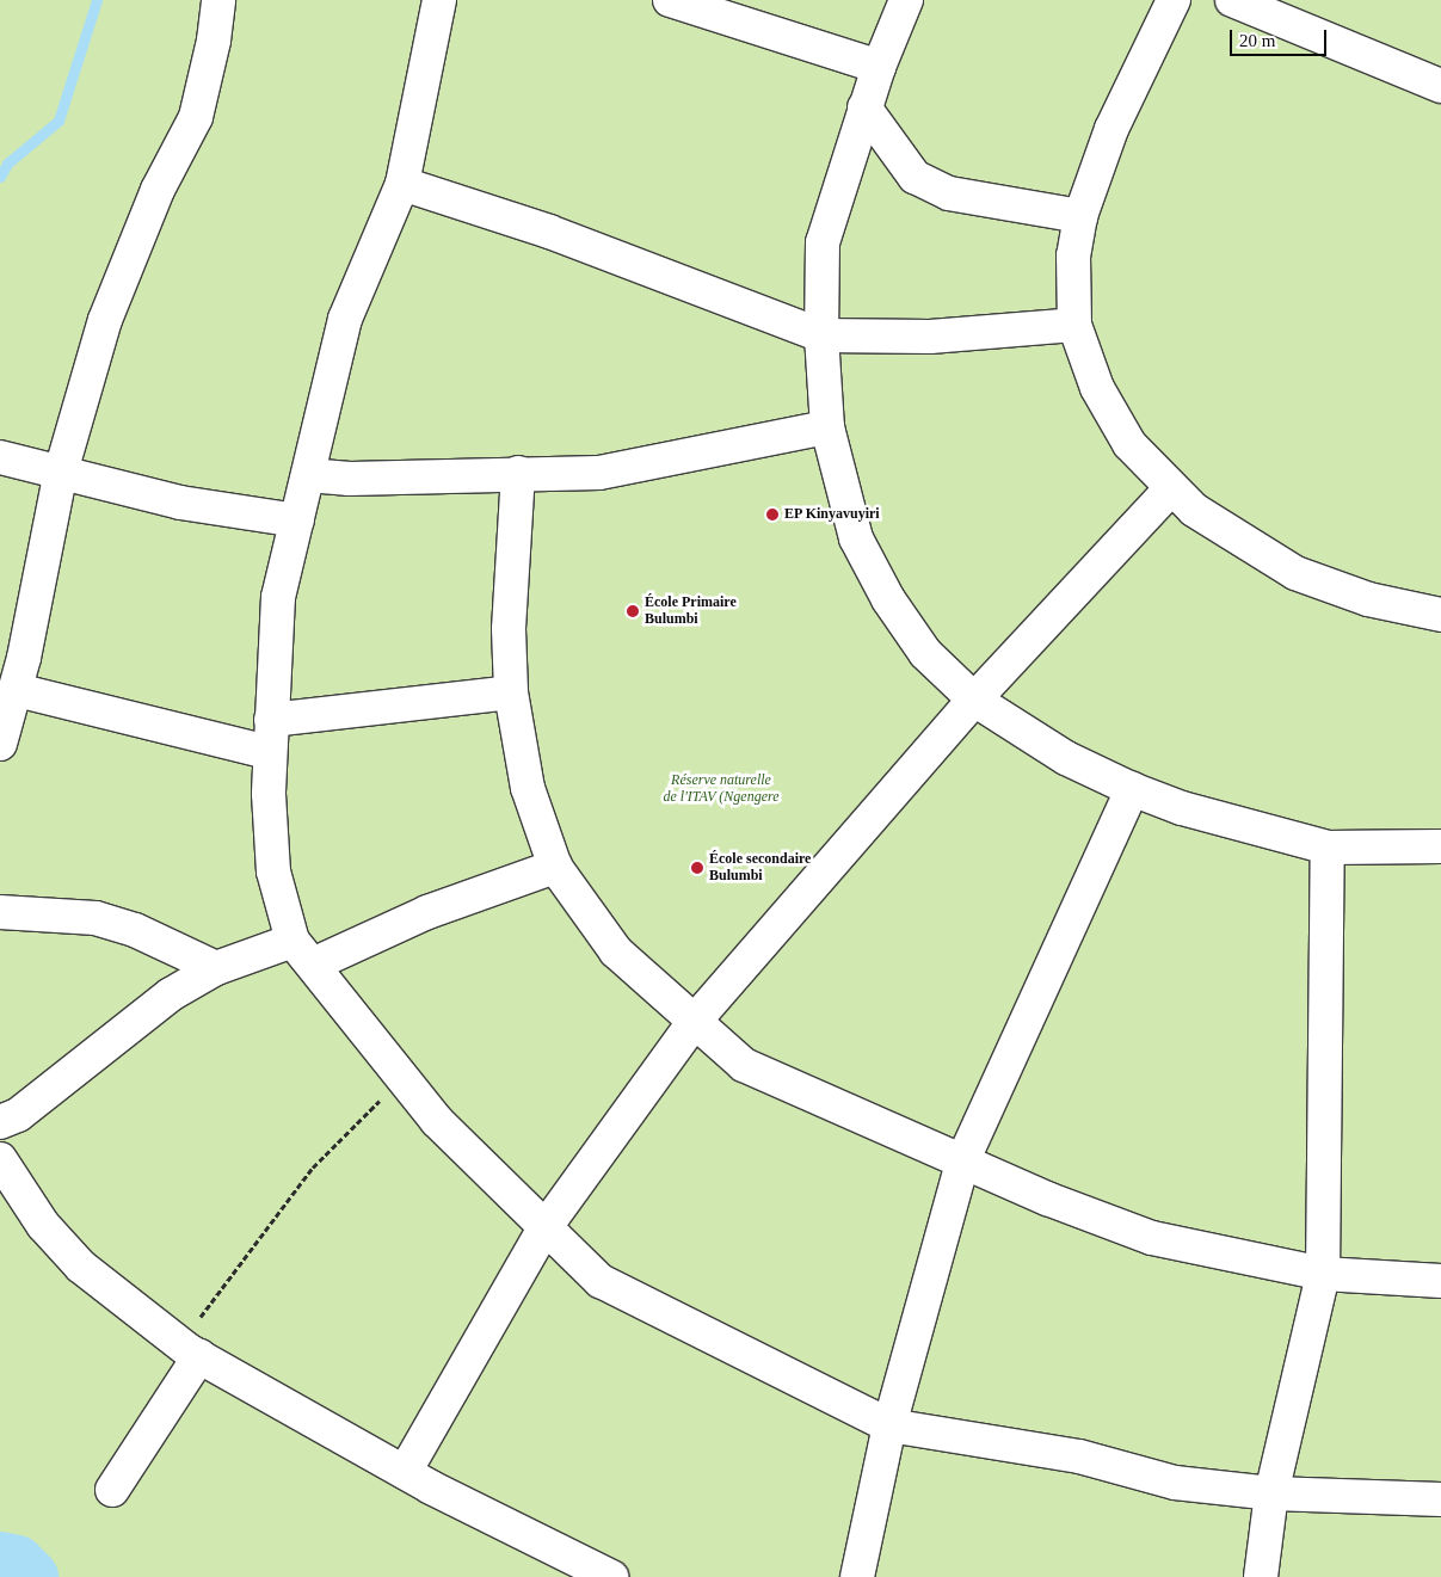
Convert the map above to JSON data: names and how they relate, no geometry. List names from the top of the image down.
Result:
{
  "parks": ["Réserve naturelle de l'ITAV (Ngengere"],
  "places": ["EP Kinyavuyiri", "École Primaire Bulumbi", "École secondaire Bulumbi"],
  "scale_bar": "20 m"
}
